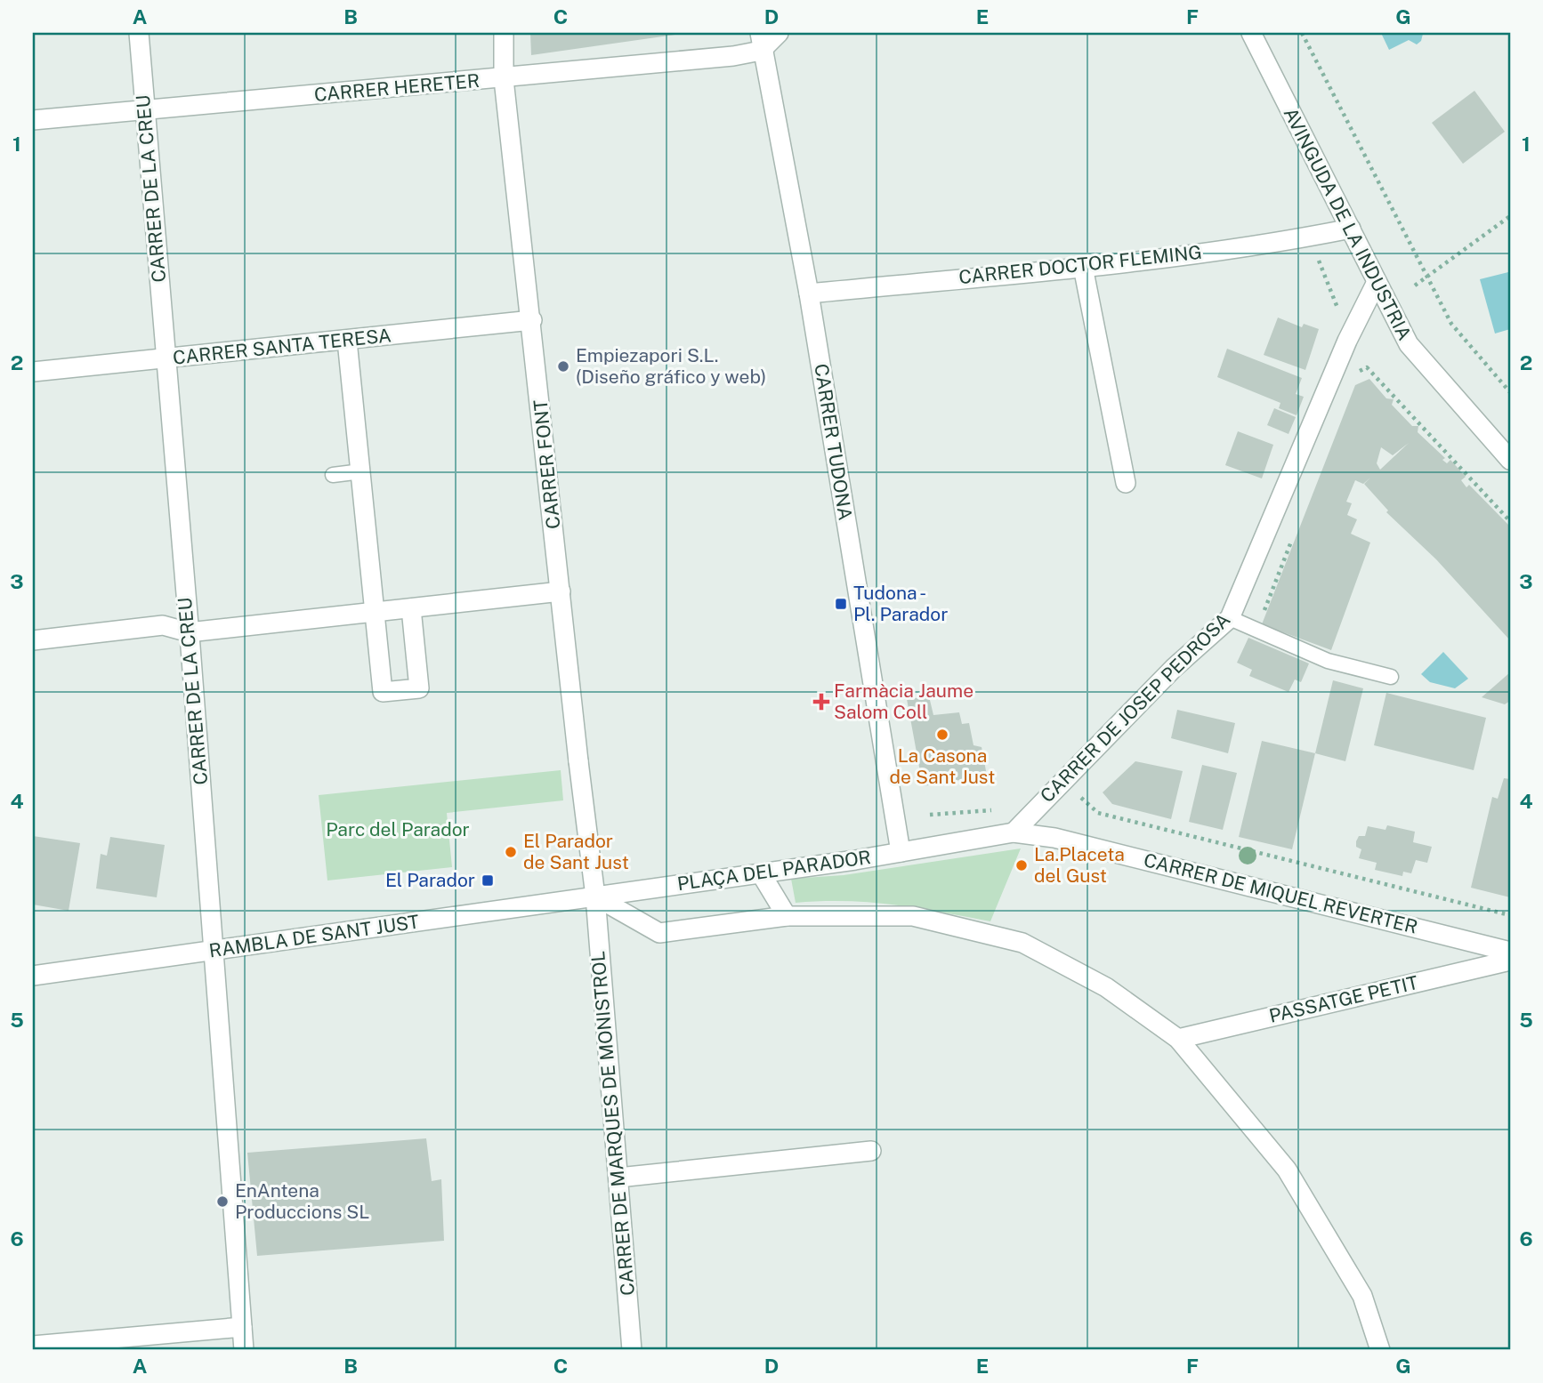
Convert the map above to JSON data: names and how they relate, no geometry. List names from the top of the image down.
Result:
{
  "streets": {
    "street": [
      "CARRER HERETER",
      "CARRER DE LA CREU",
      "AVINGUDA DE LA INDUSTRIA",
      "CARRER DOCTOR FLEMING",
      "CARRER SANTA TERESA",
      "CARRER TUDONA",
      "CARRER FONT",
      "CARRER DE JOSEP PEDROSA",
      "PLAÇA DEL PARADOR",
      "CARRER DE MIQUEL REVERTER",
      "RAMBLA DE SANT JUST",
      "PASSATGE PETIT",
      "CARRER DE MARQUES DE MONISTROL"
    ]
  },
  "crossings": [
    ["CARRER HERETER", "CARRER DE LA CREU"],
    ["CARRER HERETER", "CARRER TUDONA"],
    ["CARRER HERETER", "CARRER FONT"],
    ["CARRER DE LA CREU", "CARRER SANTA TERESA"],
    ["CARRER DE LA CREU", "RAMBLA DE SANT JUST"],
    ["AVINGUDA DE LA INDUSTRIA", "CARRER DOCTOR FLEMING"],
    ["AVINGUDA DE LA INDUSTRIA", "CARRER DE JOSEP PEDROSA"],
    ["CARRER DOCTOR FLEMING", "CARRER TUDONA"],
    ["CARRER SANTA TERESA", "CARRER FONT"],
    ["CARRER TUDONA", "PLAÇA DEL PARADOR"],
    ["CARRER FONT", "PLAÇA DEL PARADOR"],
    ["CARRER FONT", "RAMBLA DE SANT JUST"],
    ["CARRER FONT", "CARRER DE MARQUES DE MONISTROL"],
    ["CARRER DE JOSEP PEDROSA", "PLAÇA DEL PARADOR"],
    ["CARRER DE JOSEP PEDROSA", "CARRER DE MIQUEL REVERTER"],
    ["PLAÇA DEL PARADOR", "CARRER DE MIQUEL REVERTER"],
    ["PLAÇA DEL PARADOR", "RAMBLA DE SANT JUST"],
    ["PLAÇA DEL PARADOR", "CARRER DE MARQUES DE MONISTROL"],
    ["RAMBLA DE SANT JUST", "CARRER DE MARQUES DE MONISTROL"]
  ],
  "parks": ["Parc del Parador"],
  "places": {
    "other": [
      "Empiezapori S.L. (Diseño gráfico y web)",
      "La Casona de Sant Just",
      "El Parador de Sant Just",
      "La.Placeta del Gust",
      "EnAntena Produccions SL"
    ],
    "transit": ["Tudona - Pl. Parador", "El Parador"],
    "health": ["Farmàcia Jaume Salom Coll"]
  },
  "grid": {
    "columns": [
      "A",
      "B",
      "C",
      "D",
      "E",
      "F",
      "G"
    ],
    "rows": [
      "1",
      "2",
      "3",
      "4",
      "5",
      "6"
    ]
  }
}
